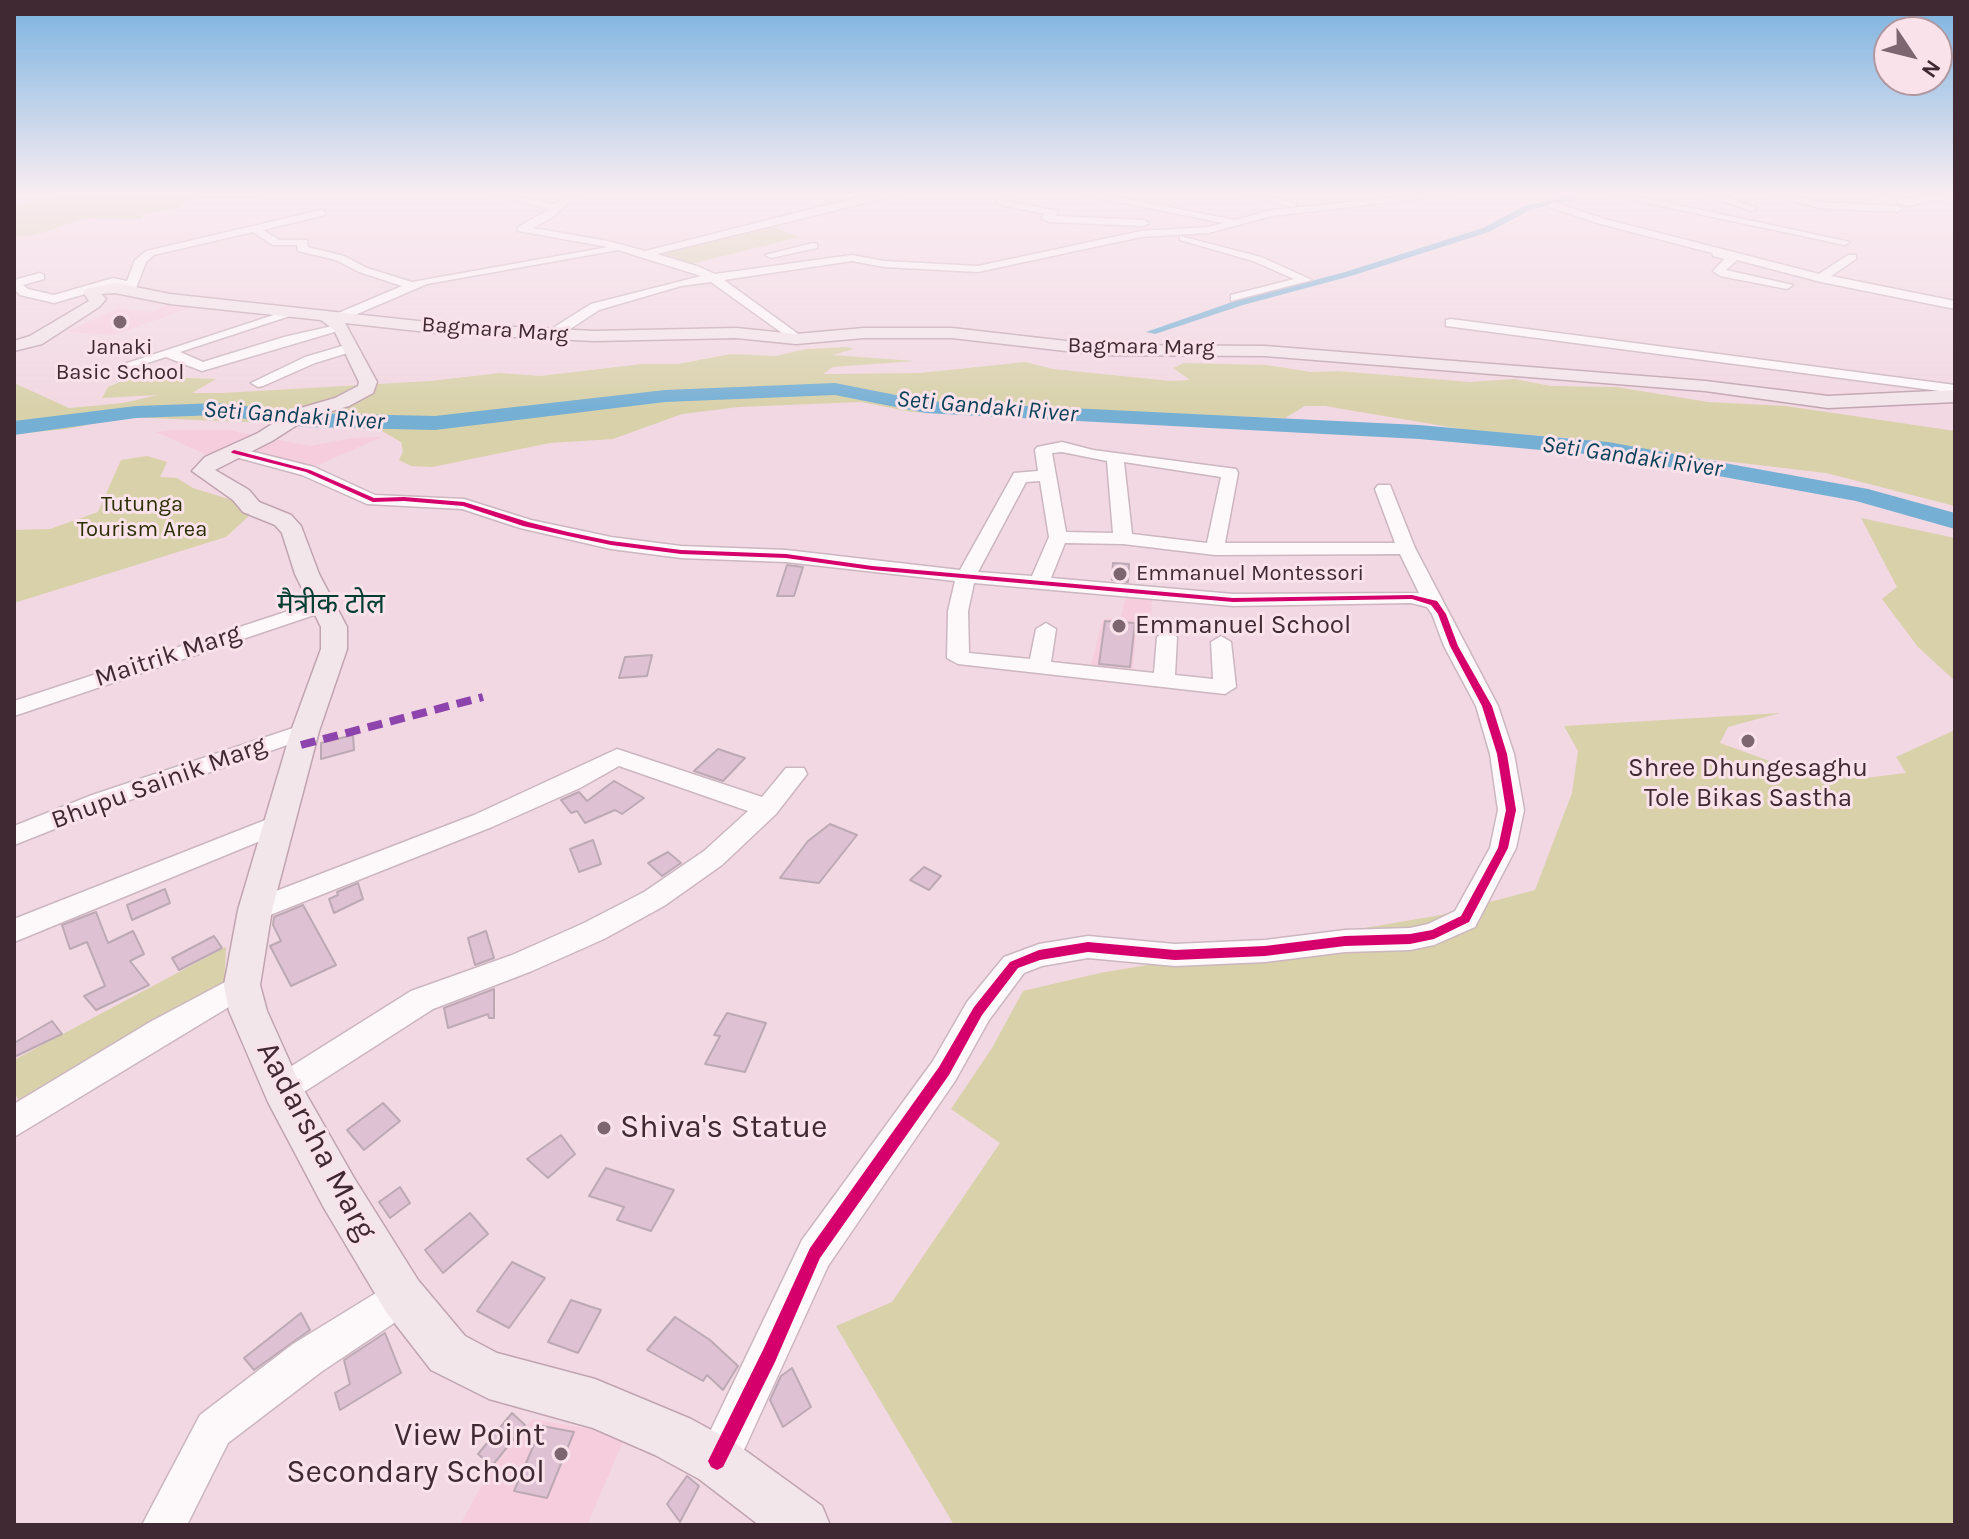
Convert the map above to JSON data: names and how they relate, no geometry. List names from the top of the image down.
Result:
{
  "streets": {
    "main road": ["Bagmara Marg", "Aadarsha Marg"],
    "street": ["Maitrik Marg", "Bhupu Sainik Marg"]
  },
  "crossings": [
    ["Maitrik Marg", "Aadarsha Marg"],
    ["Bhupu Sainik Marg", "Aadarsha Marg"]
  ],
  "districts": ["मैत्रीक टोल"],
  "water": ["Seti Gandaki River"],
  "parks": ["Tutunga Tourism Area"],
  "places": [
    "Janaki Basic School",
    "Emmanuel Montessori",
    "Emmanuel School",
    "Shree Dhungesaghu Tole Bikas Sastha",
    "Shiva's Statue",
    "View Point Secondary School"
  ],
  "north": "bottom right"
}
